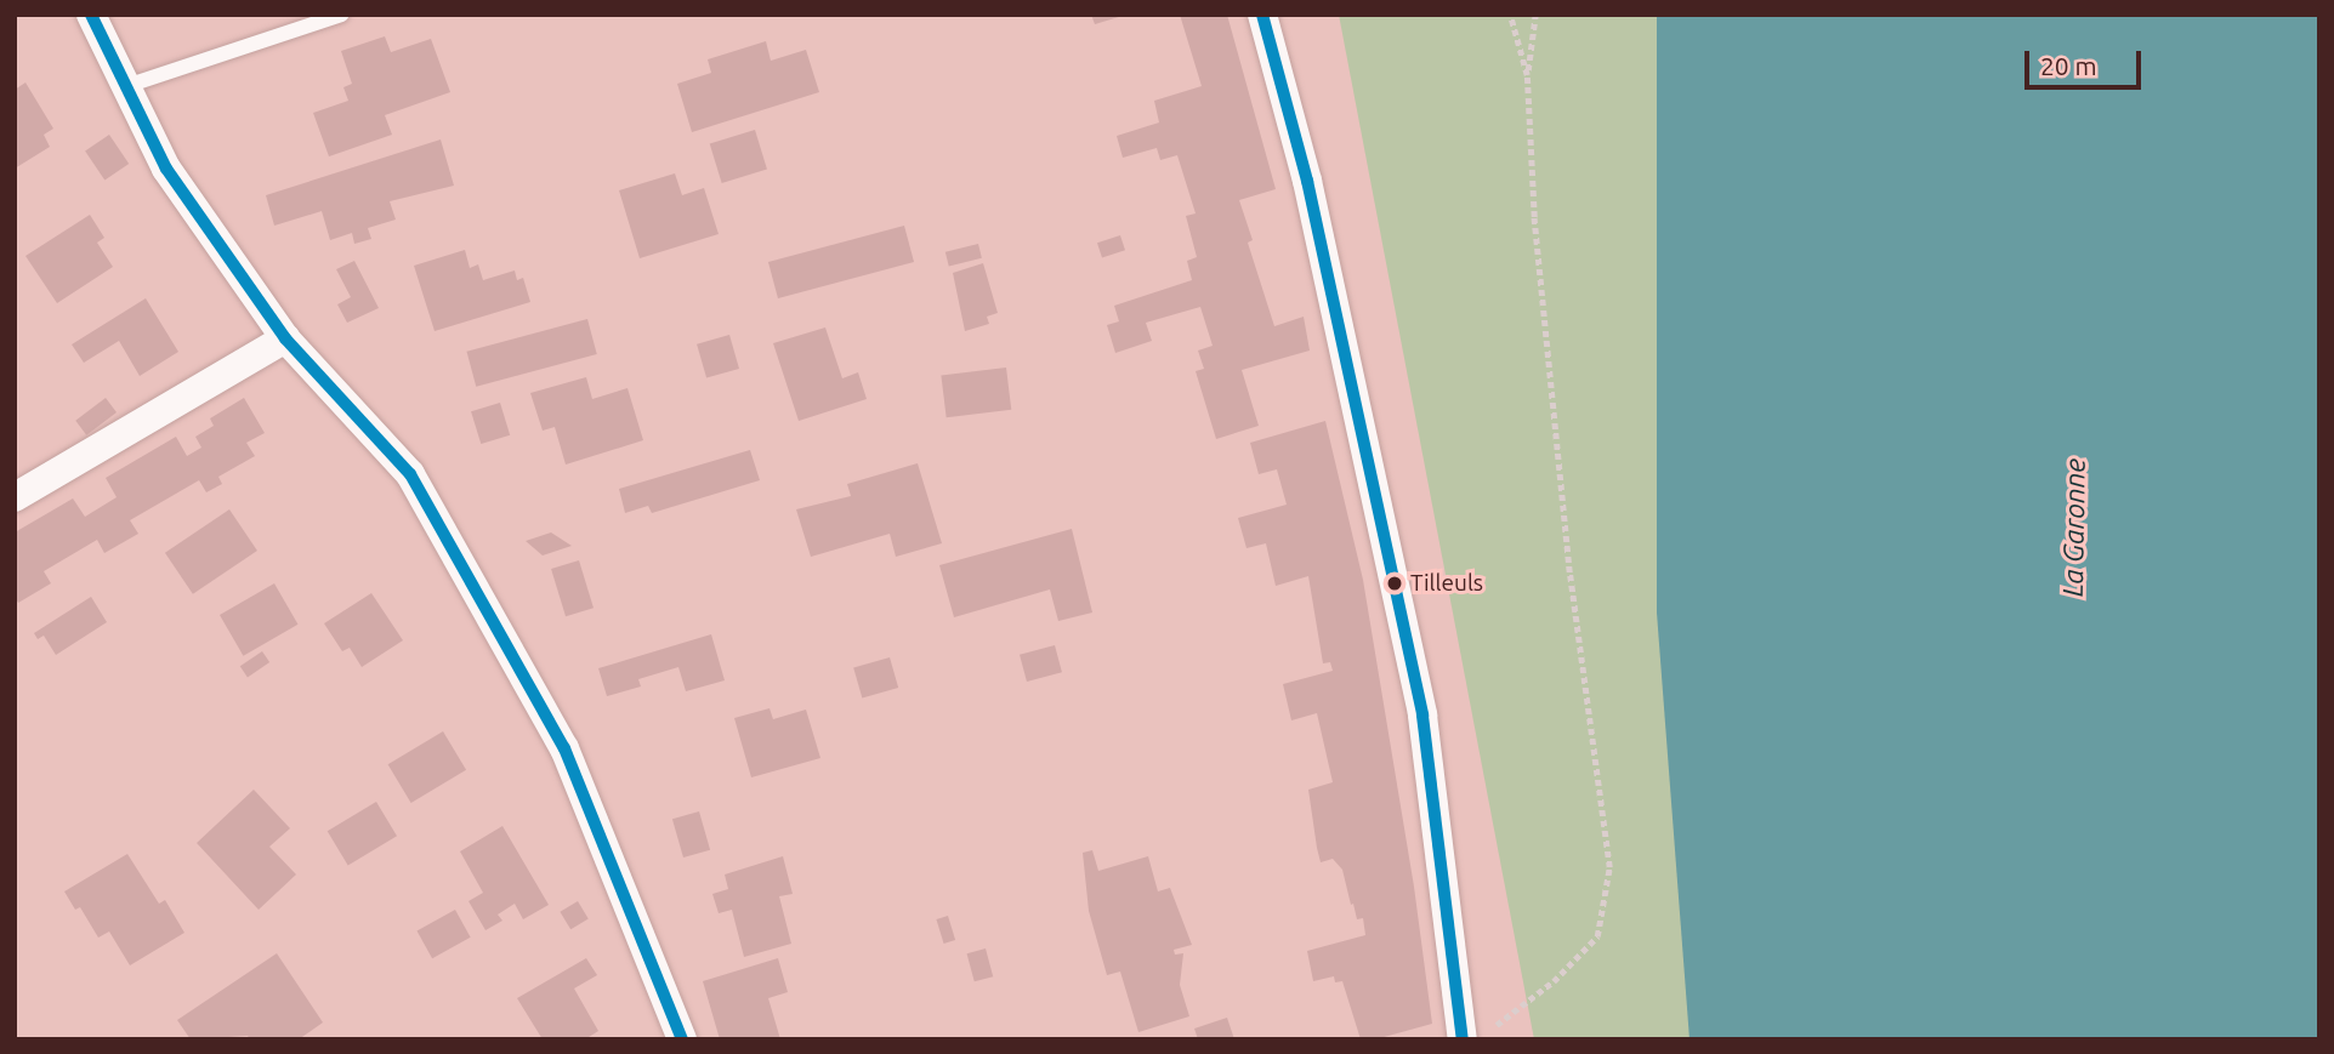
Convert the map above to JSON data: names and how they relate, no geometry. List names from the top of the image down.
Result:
{
  "water": ["La Garonne"],
  "places": ["Tilleuls"],
  "scale_bar": "20 m"
}
